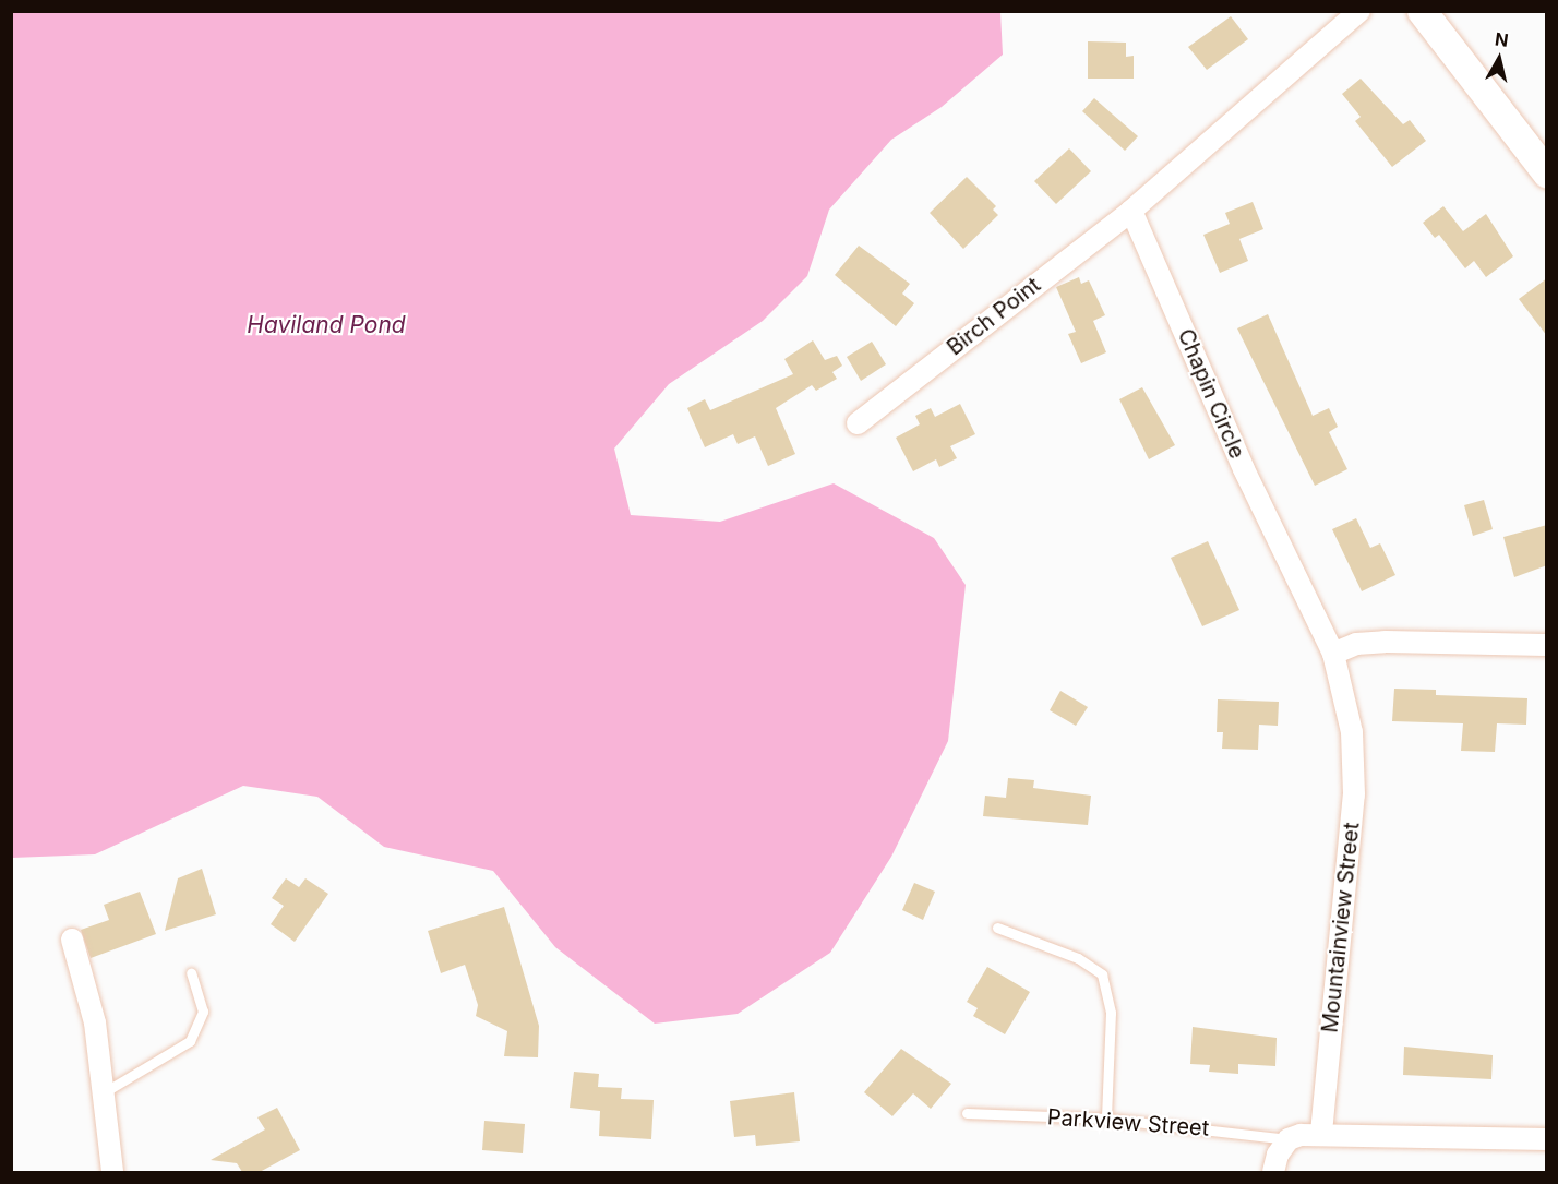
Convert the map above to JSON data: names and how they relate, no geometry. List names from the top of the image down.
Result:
{
  "streets": {
    "street": ["Birch Point", "Chapin Circle", "Mountainview Street"],
    "lane": ["Parkview Street"]
  },
  "crossings": [
    ["Birch Point", "Chapin Circle"],
    ["Chapin Circle", "Mountainview Street"]
  ],
  "water": ["Haviland Pond"],
  "north": "top"
}
